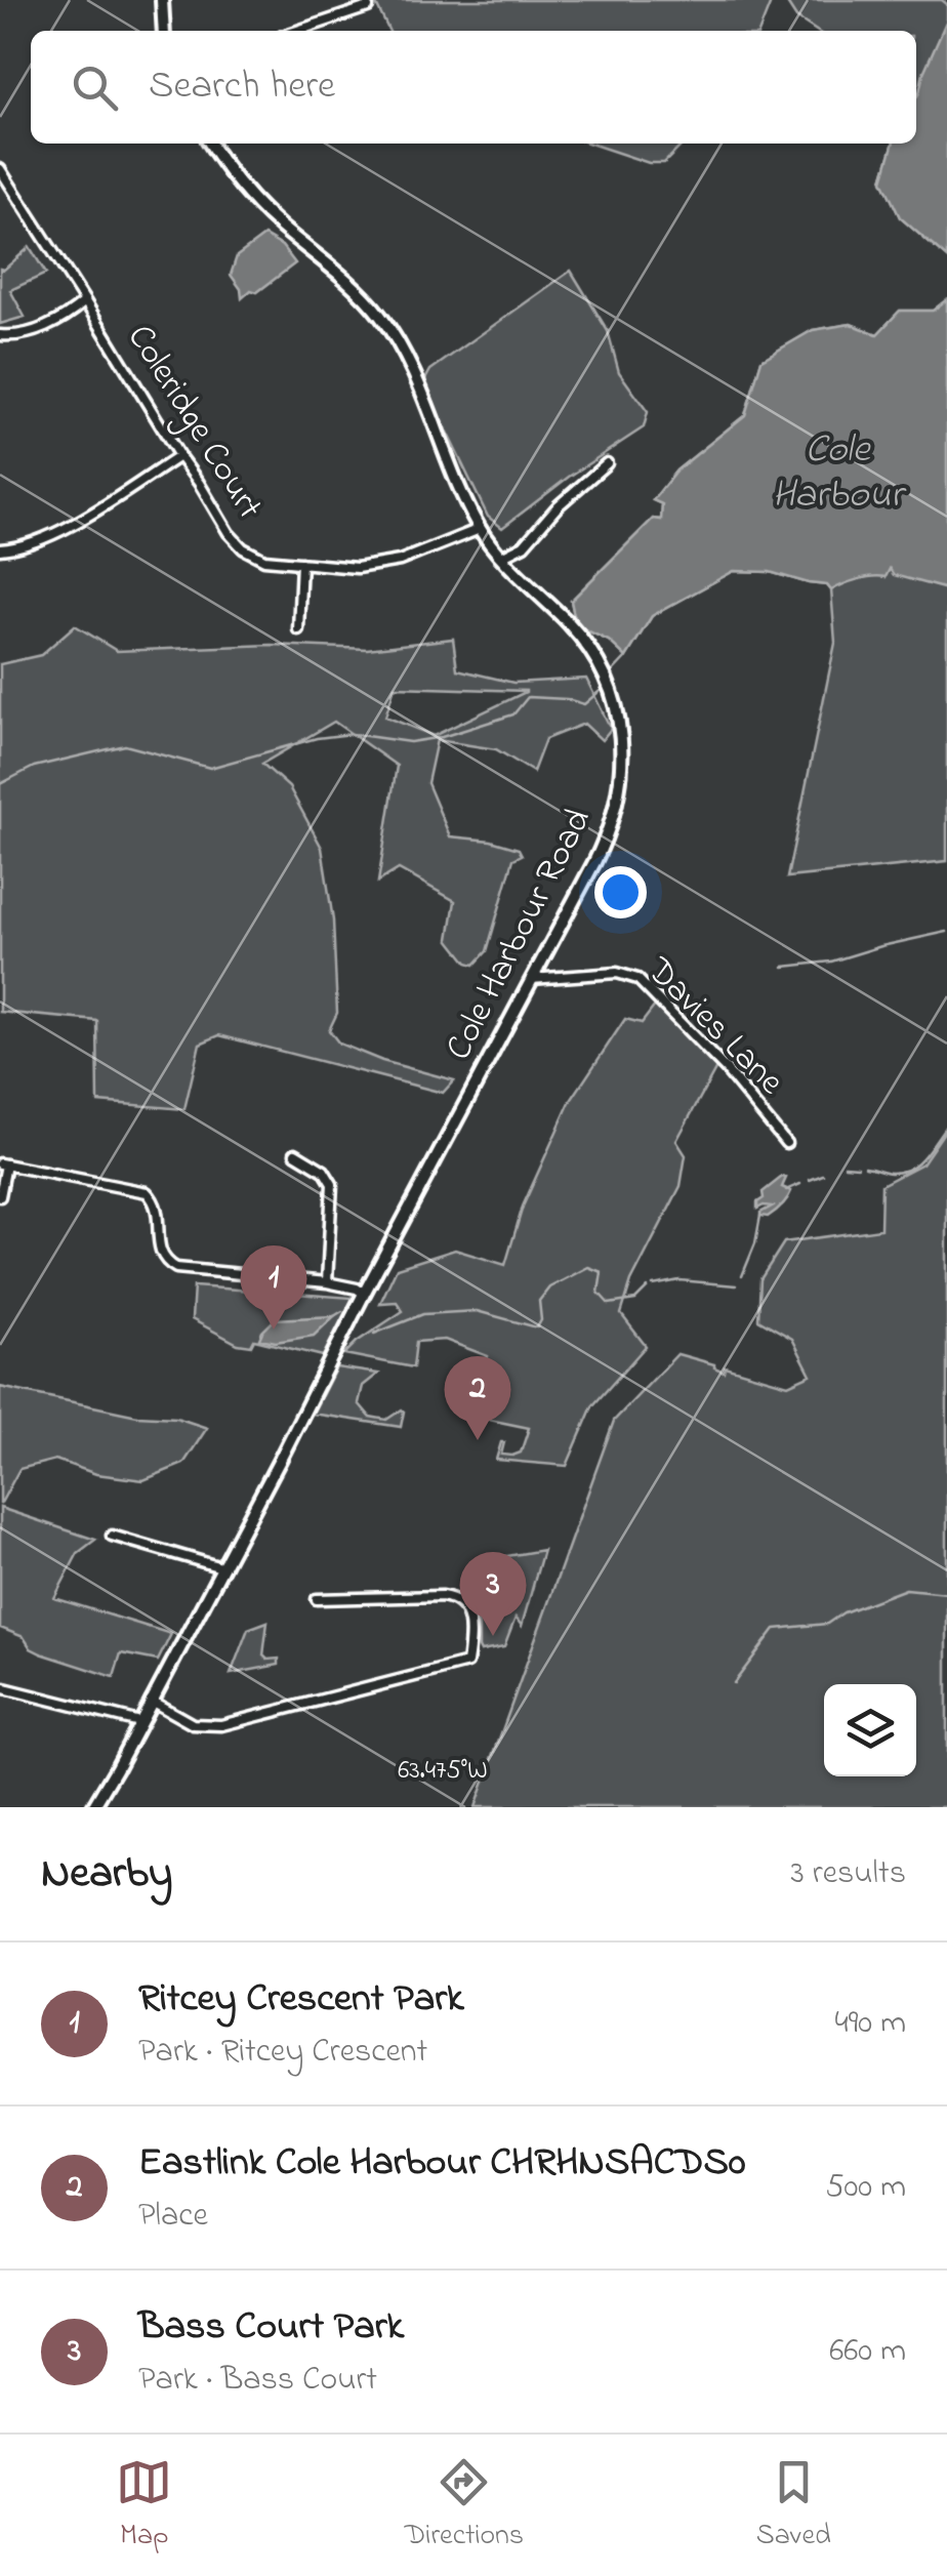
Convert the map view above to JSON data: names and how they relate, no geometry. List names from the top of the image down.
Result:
{
  "streets": {
    "main road": ["Cole Harbour Road"],
    "street": ["Coleridge Court", "Davies Lane"]
  },
  "crossings": [
    ["Coleridge Court", "Cole Harbour Road"],
    ["Cole Harbour Road", "Davies Lane"]
  ],
  "water": ["Cole Harbour"],
  "page": {
    "search": "Search here",
    "pins": ["1", "2", "3"],
    "heading": ["Nearby", "3 results"],
    "list": [
      {
        "mark": "1",
        "name": "Ritcey Crescent Park",
        "note": "Park · Ritcey Crescent",
        "value": "490 m"
      },
      {
        "mark": "2",
        "name": "Eastlink Cole Harbour CHRHNSACDS0",
        "note": "Place",
        "value": "500 m"
      },
      {
        "mark": "3",
        "name": "Bass Court Park",
        "note": "Park · Bass Court",
        "value": "660 m"
      }
    ],
    "nav": ["Map", "Directions", "Saved"]
  },
  "coordinates": ["63.475°W"]
}
